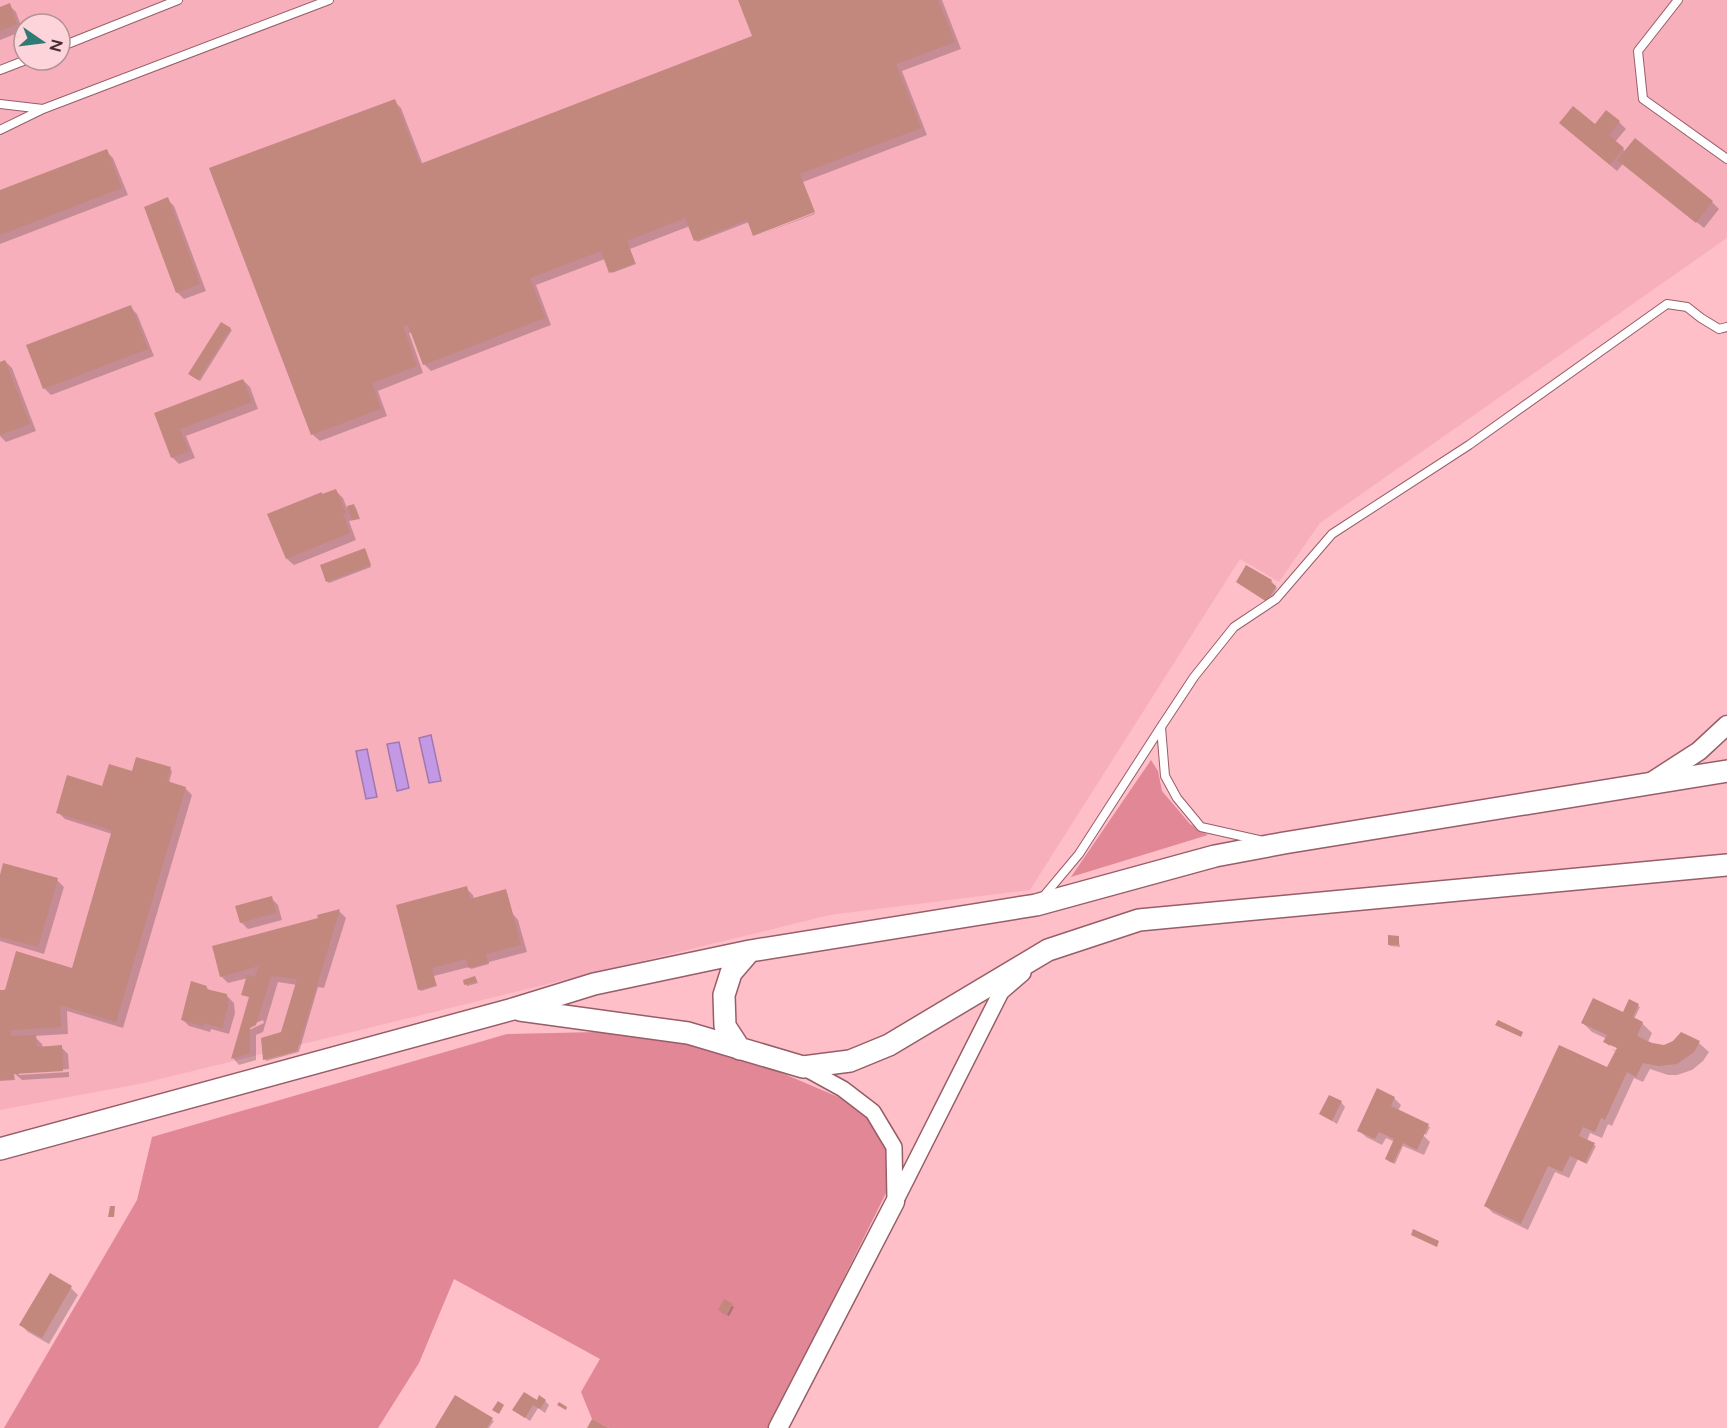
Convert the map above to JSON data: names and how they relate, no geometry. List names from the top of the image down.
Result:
{
  "north": "right"
}
